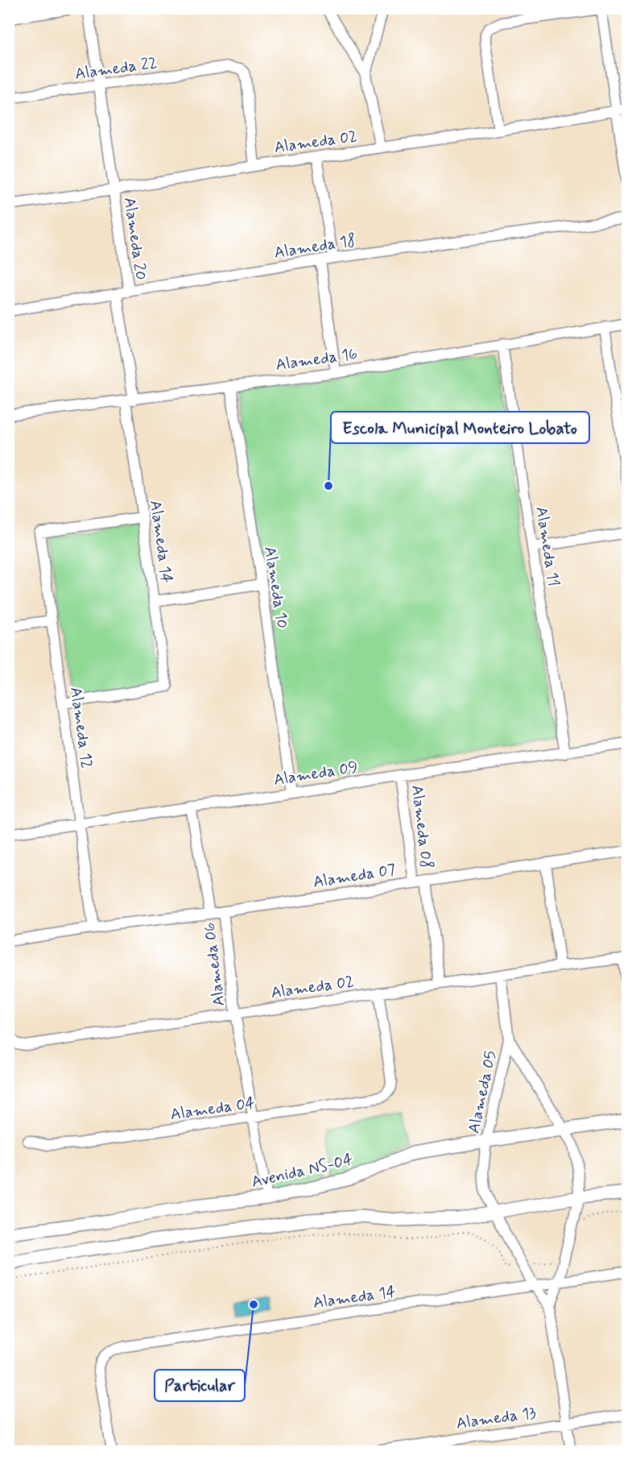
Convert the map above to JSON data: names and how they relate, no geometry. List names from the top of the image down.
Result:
{
  "streets": {
    "street": [
      "Alameda 22",
      "Alameda 02",
      "Alameda 20",
      "Alameda 18",
      "Alameda 16",
      "Alameda 14",
      "Alameda 11",
      "Alameda 10",
      "Alameda 12",
      "Alameda 09",
      "Alameda 08",
      "Alameda 07",
      "Alameda 06",
      "Alameda 05",
      "Alameda 04",
      "Avenida NS-04",
      "Alameda 13"
    ]
  },
  "crossings": [
    ["Alameda 22", "Alameda 02"],
    ["Alameda 22", "Alameda 20"],
    ["Alameda 02", "Alameda 20"],
    ["Alameda 02", "Alameda 06"],
    ["Alameda 02", "Alameda 04"],
    ["Alameda 20", "Alameda 18"],
    ["Alameda 18", "Alameda 14"],
    ["Alameda 16", "Alameda 14"],
    ["Alameda 16", "Alameda 11"],
    ["Alameda 16", "Alameda 10"],
    ["Alameda 14", "Alameda 12"],
    ["Alameda 14", "Alameda 05"],
    ["Alameda 11", "Alameda 09"],
    ["Alameda 10", "Alameda 09"],
    ["Alameda 12", "Alameda 09"],
    ["Alameda 12", "Alameda 07"],
    ["Alameda 09", "Alameda 08"],
    ["Alameda 08", "Alameda 07"],
    ["Alameda 07", "Alameda 06"],
    ["Alameda 06", "Alameda 04"],
    ["Alameda 06", "Avenida NS-04"],
    ["Alameda 05", "Avenida NS-04"],
    ["Alameda 05", "Alameda 13"]
  ],
  "places": ["Escola Municipal Monteiro Lobato", "Particular"]
}
